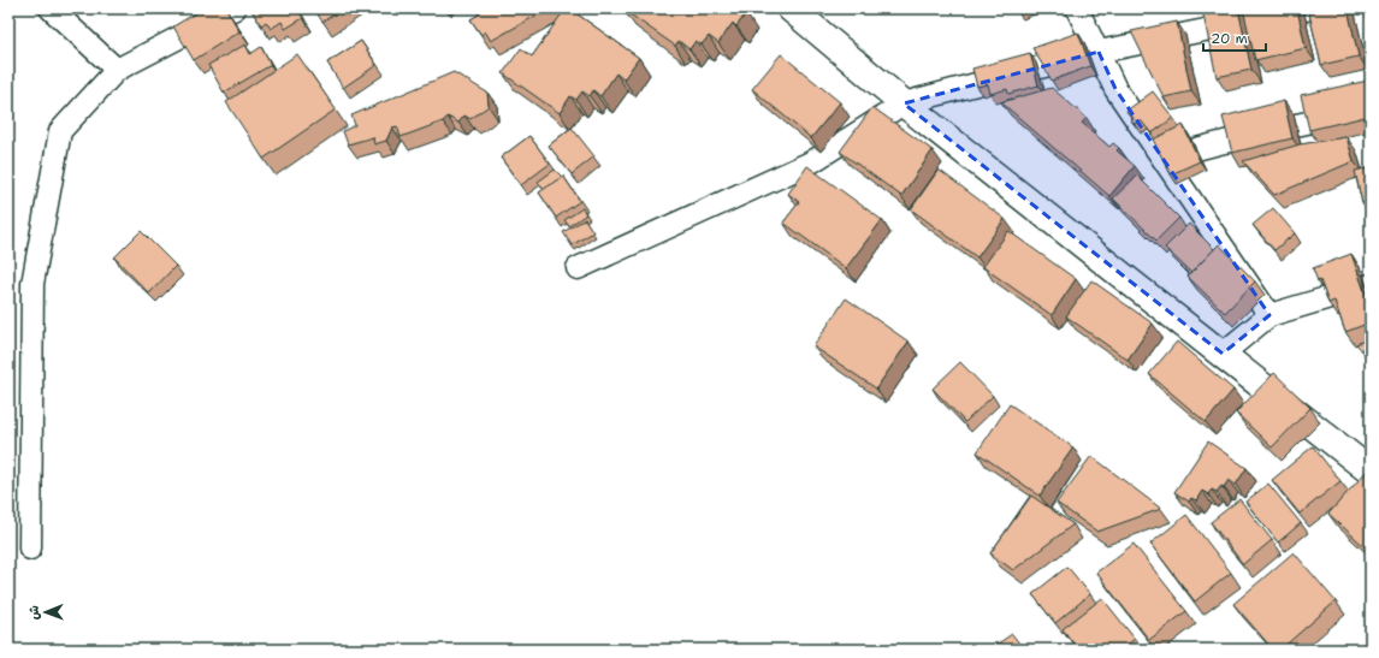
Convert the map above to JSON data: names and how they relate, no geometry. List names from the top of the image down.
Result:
{
  "scale_bar": "20 m",
  "north": "left"
}
